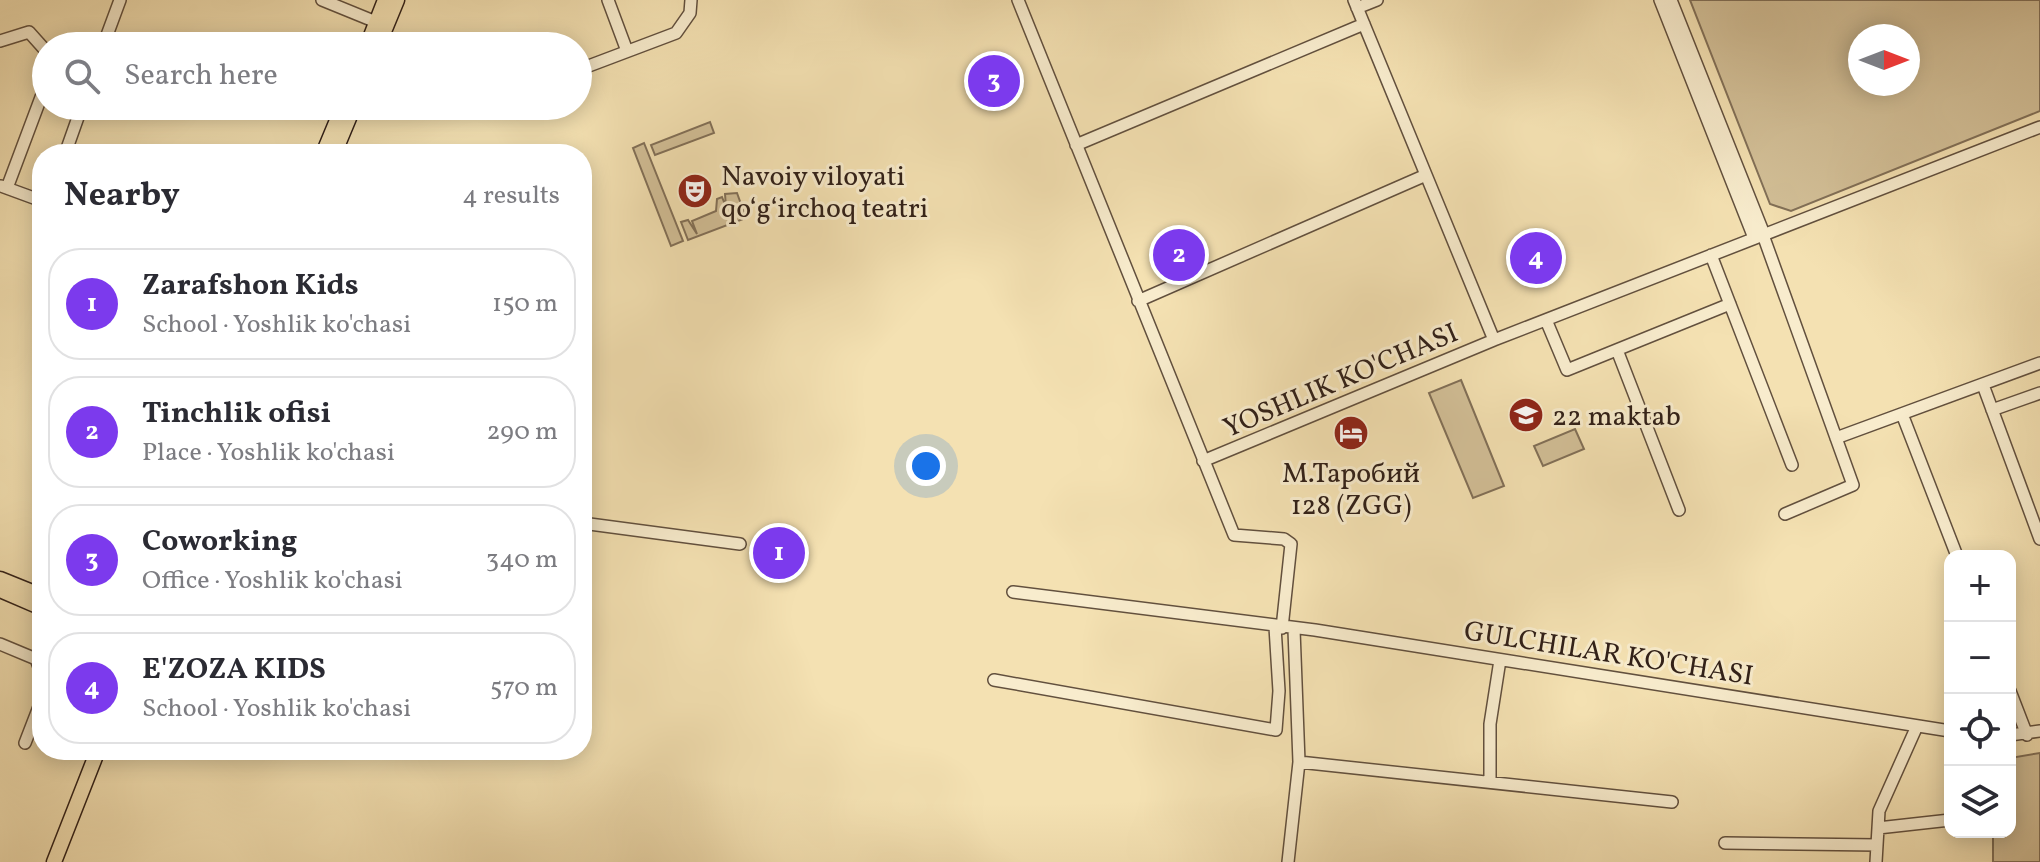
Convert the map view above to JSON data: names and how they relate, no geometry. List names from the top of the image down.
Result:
{
  "streets": {
    "street": ["YOSHLIK KO'CHASI", "GULCHILAR KO'CHASI"]
  },
  "crossings": [
    ["YOSHLIK KO'CHASI", "GULCHILAR KO'CHASI"]
  ],
  "places": {
    "theatre": ["Navoiy viloyati qoʻgʻirchoq teatri"],
    "school or university": ["22 maktab"],
    "hotel": ["М.Таробий 128 (ZGG)"]
  },
  "north": "right",
  "page": {
    "search": "Search here",
    "pins": [
      "3",
      "2",
      "4",
      "1"
    ],
    "heading": ["Nearby", "4 results"],
    "list": [
      {
        "mark": "1",
        "name": "Zarafshon Kids",
        "note": "School · Yoshlik ko'chasi",
        "value": "150 m"
      },
      {
        "mark": "2",
        "name": "Tinchlik ofisi",
        "note": "Place · Yoshlik ko'chasi",
        "value": "290 m"
      },
      {
        "mark": "3",
        "name": "Coworking",
        "note": "Office · Yoshlik ko'chasi",
        "value": "340 m"
      },
      {
        "mark": "4",
        "name": "E'ZOZA KIDS",
        "note": "School · Yoshlik ko'chasi",
        "value": "570 m"
      }
    ],
    "map_buttons": ["+", "−"]
  }
}
